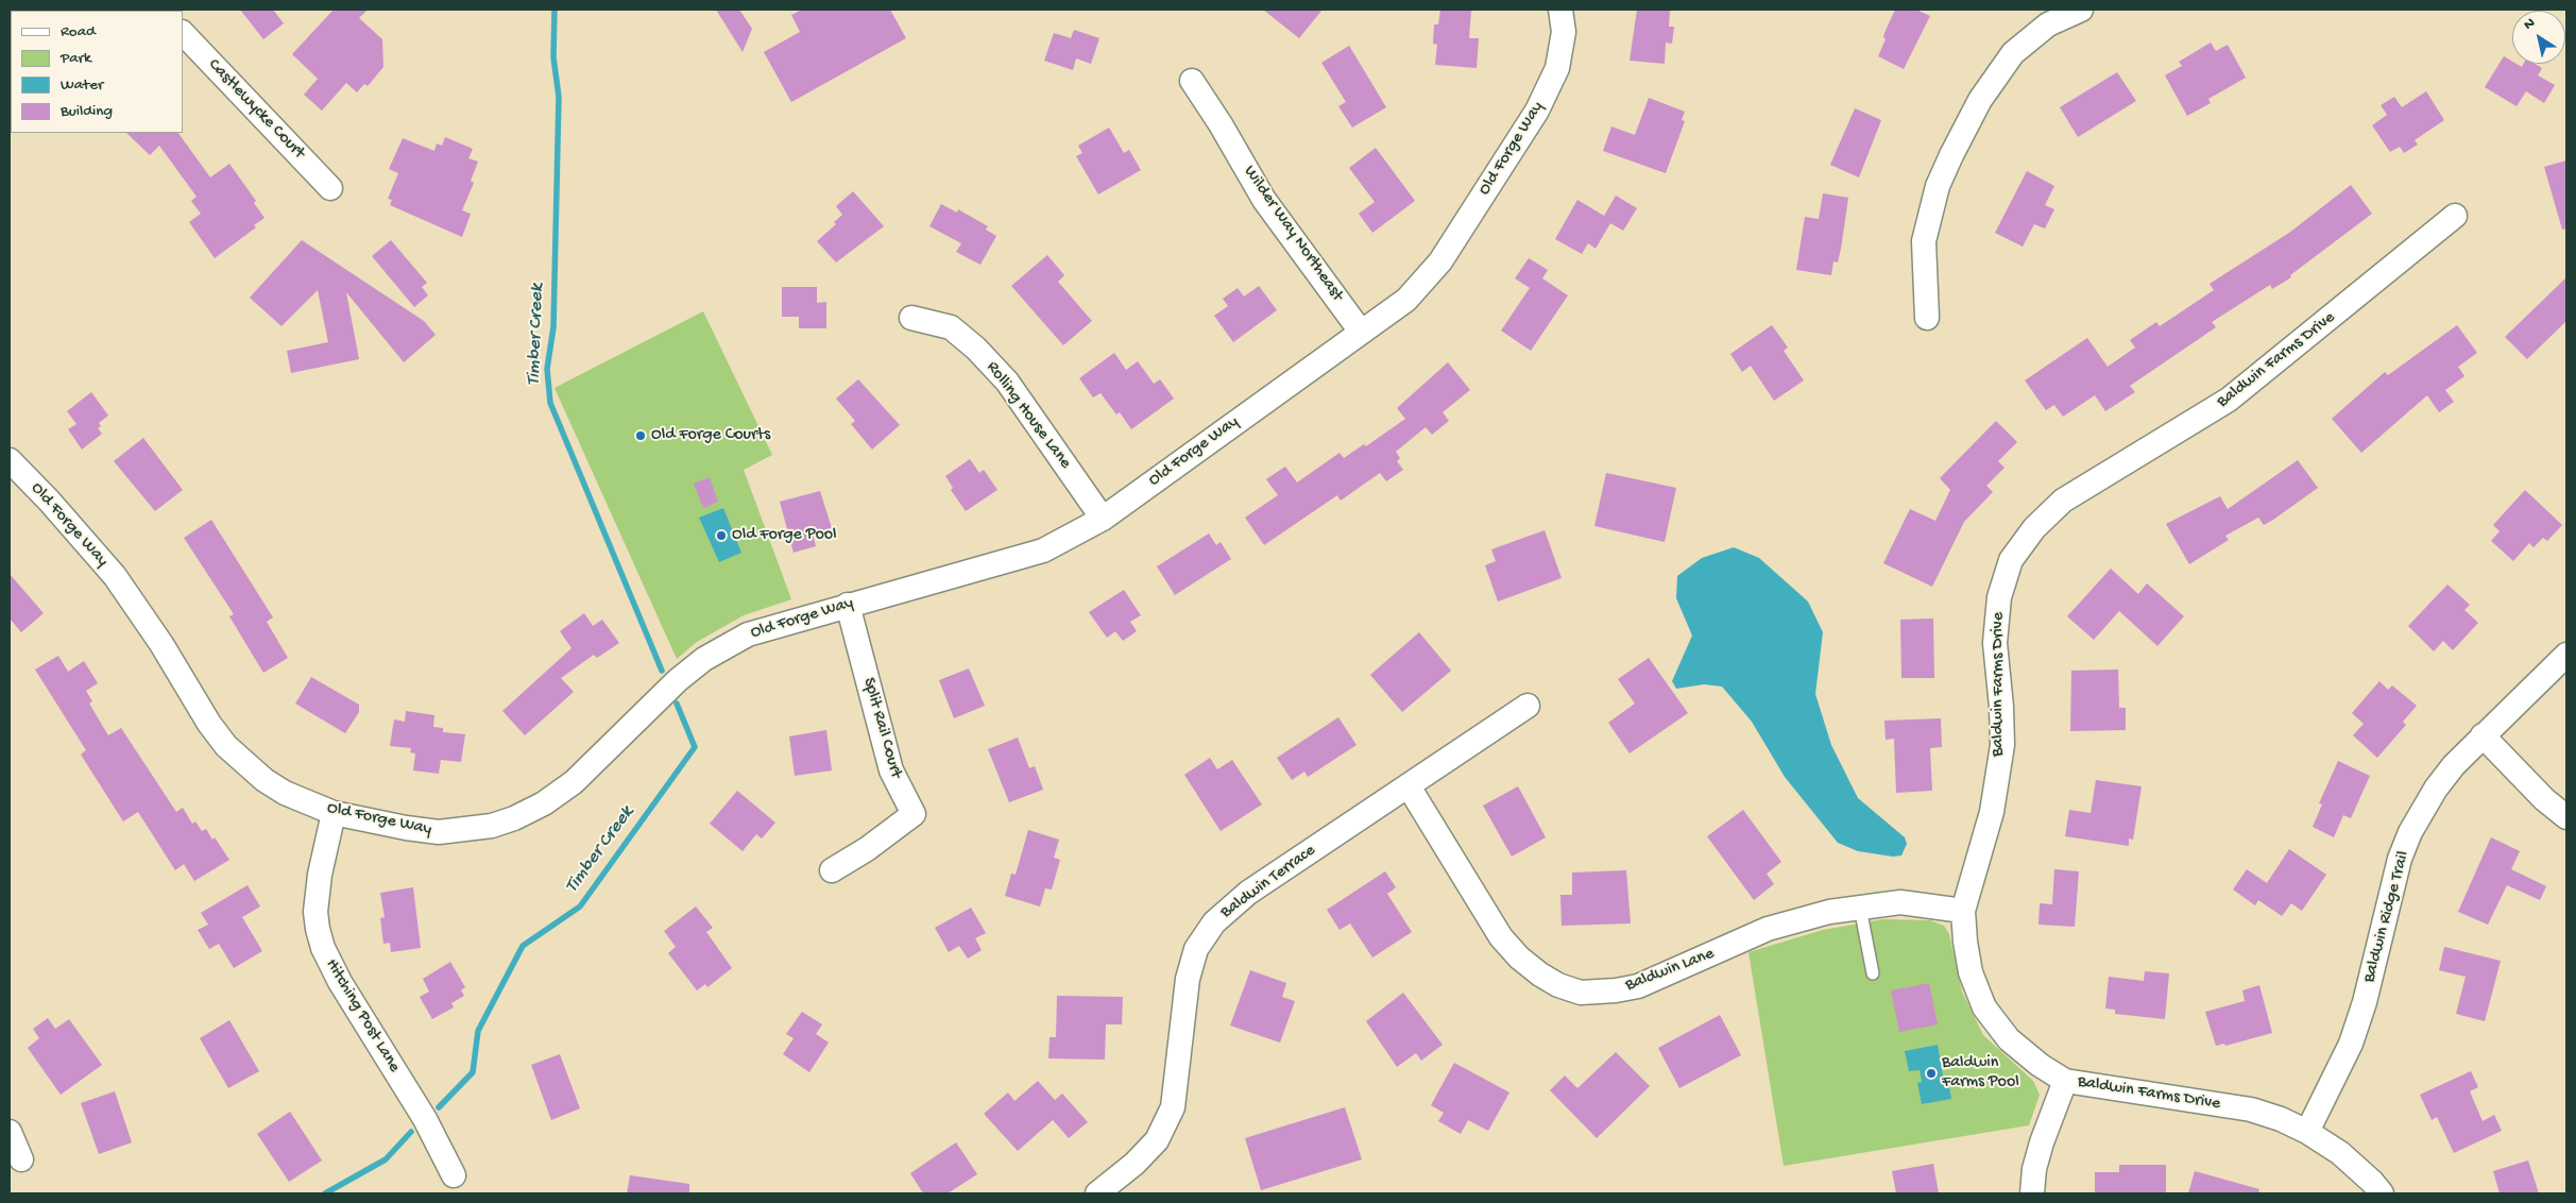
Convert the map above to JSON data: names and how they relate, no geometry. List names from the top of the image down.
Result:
{
  "streets": {
    "street": [
      "Castlewycke Court",
      "Old Forge Way",
      "Wilder Way Northeast",
      "Baldwin Farms Drive",
      "Rolling House Lane",
      "Split Rail Court",
      "Baldwin Terrace",
      "Baldwin Ridge Trail",
      "Baldwin Lane",
      "Hitching Post Lane"
    ]
  },
  "crossings": [
    ["Old Forge Way", "Wilder Way Northeast"],
    ["Old Forge Way", "Rolling House Lane"],
    ["Old Forge Way", "Split Rail Court"],
    ["Old Forge Way", "Hitching Post Lane"],
    ["Baldwin Farms Drive", "Baldwin Ridge Trail"],
    ["Baldwin Farms Drive", "Baldwin Lane"],
    ["Baldwin Terrace", "Baldwin Lane"]
  ],
  "water": ["Timber Creek"],
  "places": ["Old Forge Courts", "Old Forge Pool", "Baldwin Farms Pool"],
  "legend": [
    "Road",
    "Park",
    "Water",
    "Building"
  ],
  "north": "top left"
}
